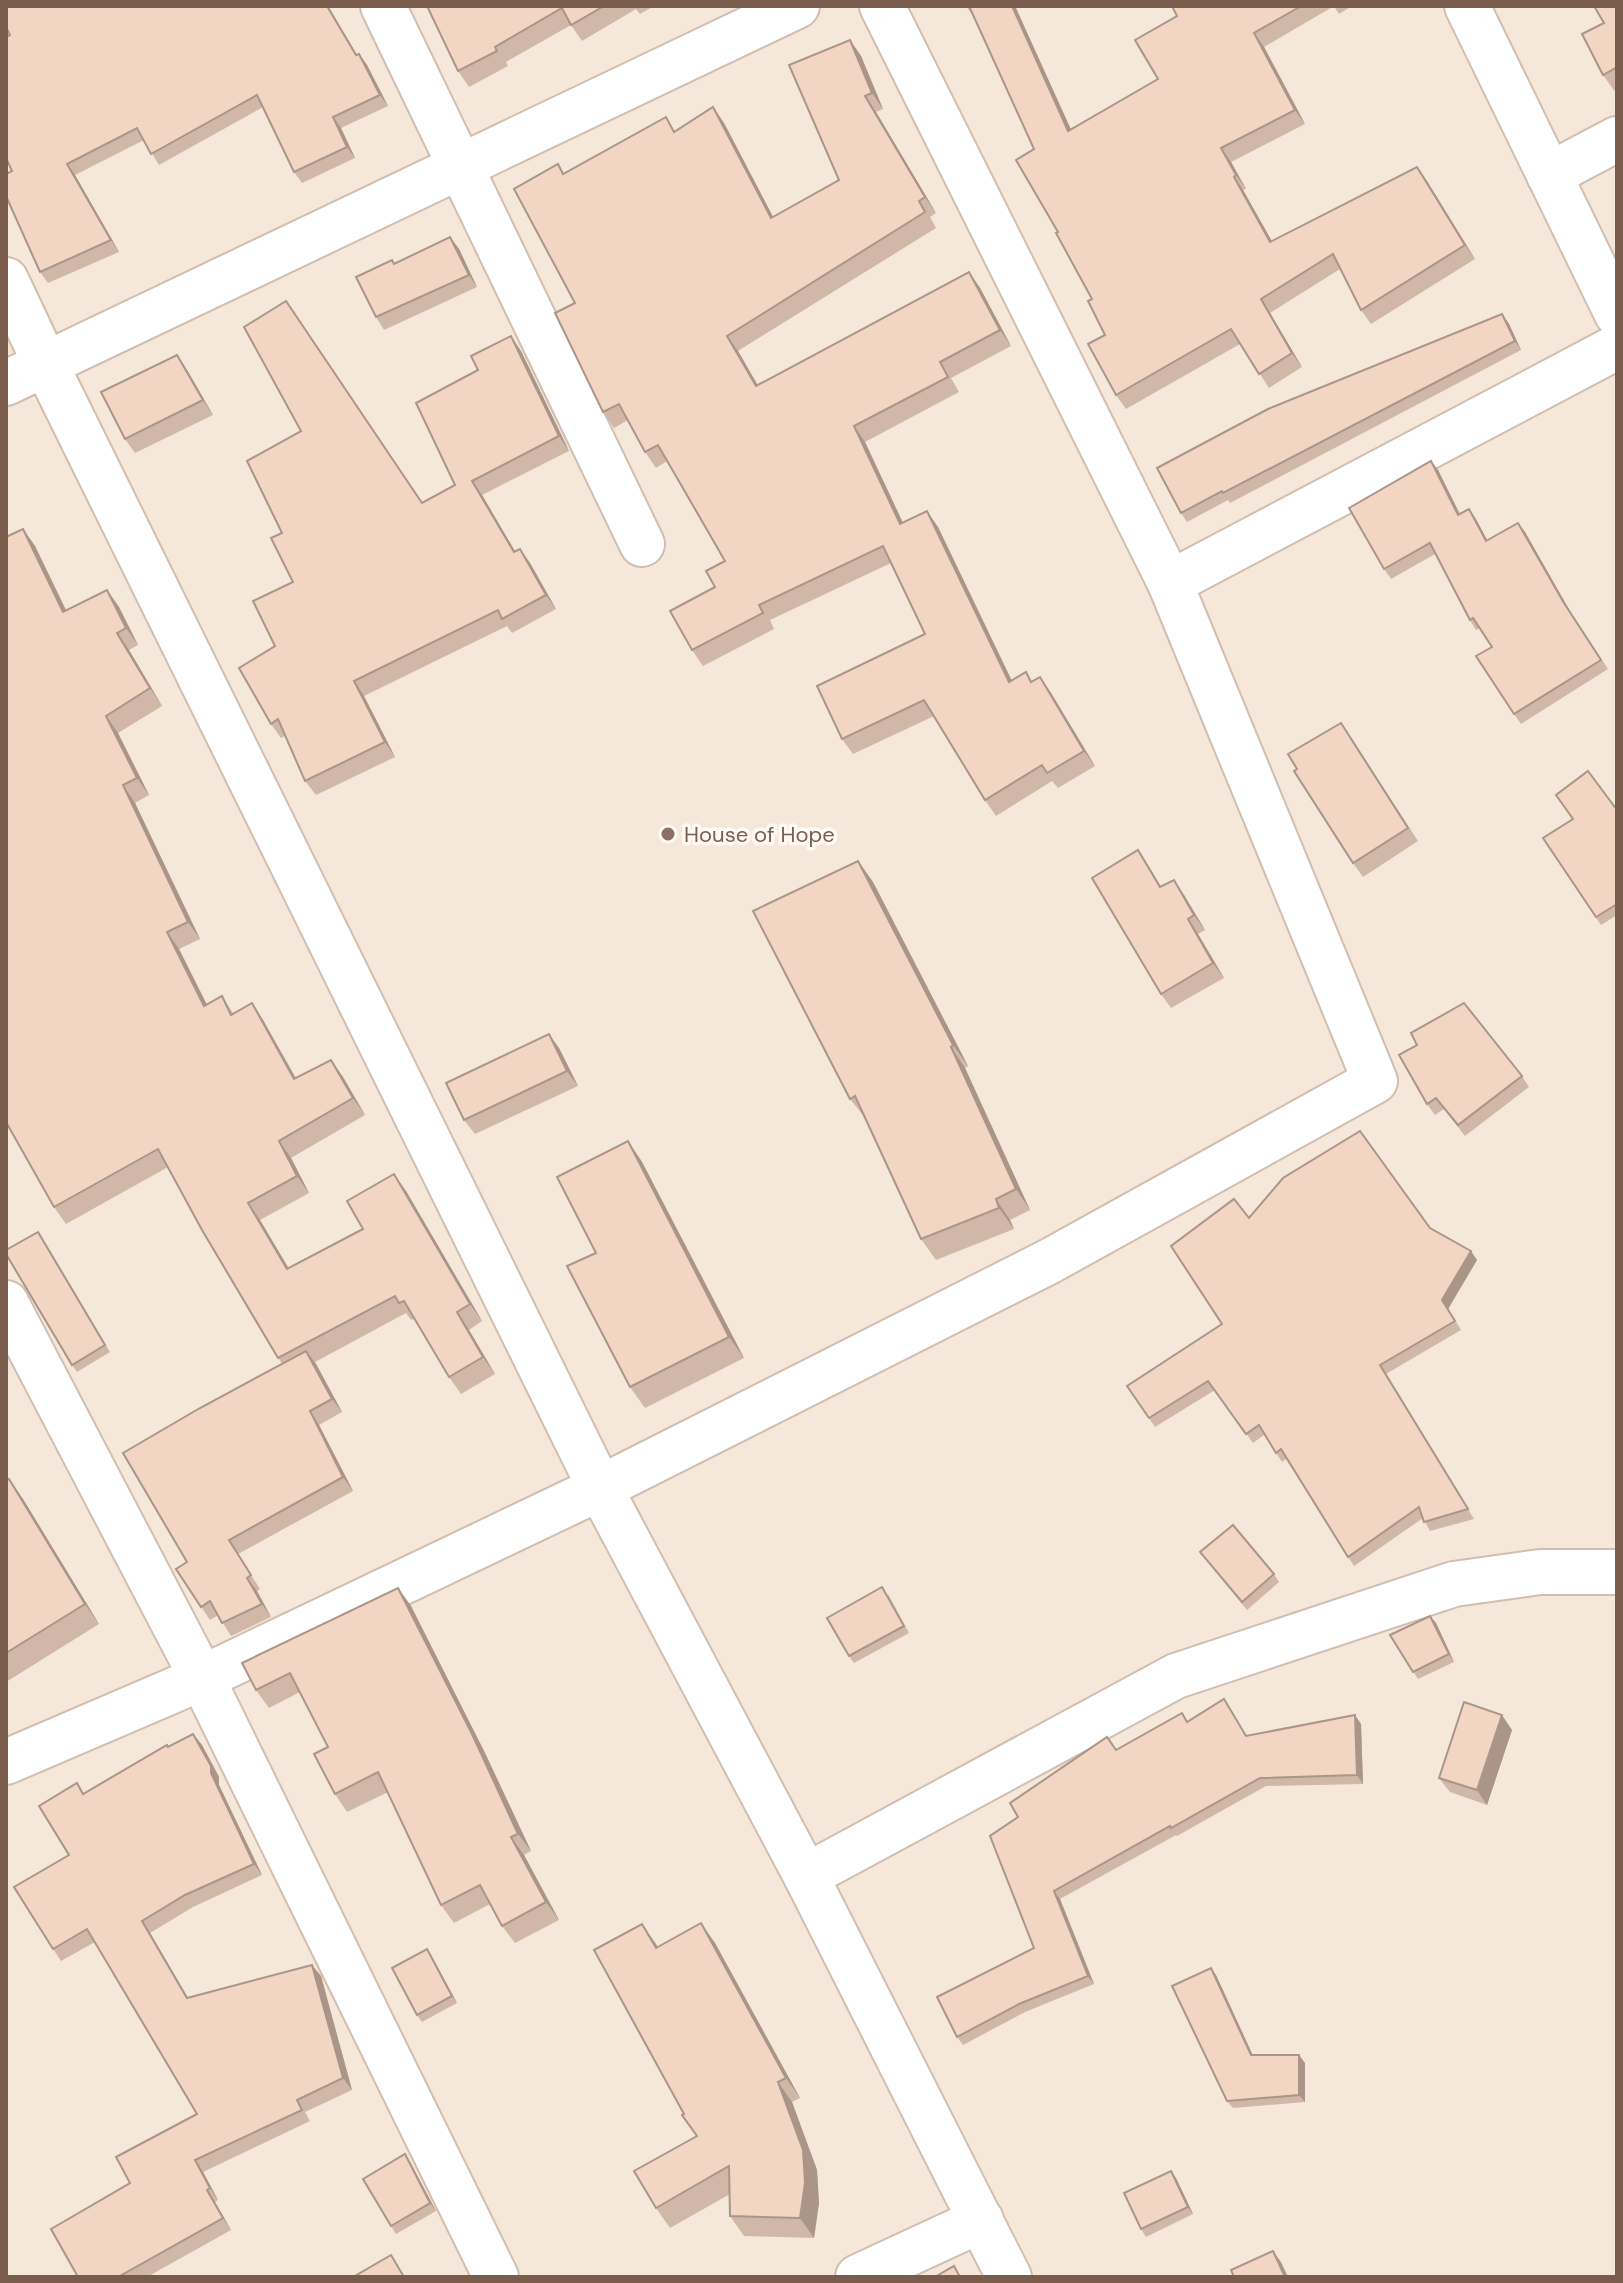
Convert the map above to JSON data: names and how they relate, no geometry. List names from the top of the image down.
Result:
{
  "places": ["House of Hope"]
}
